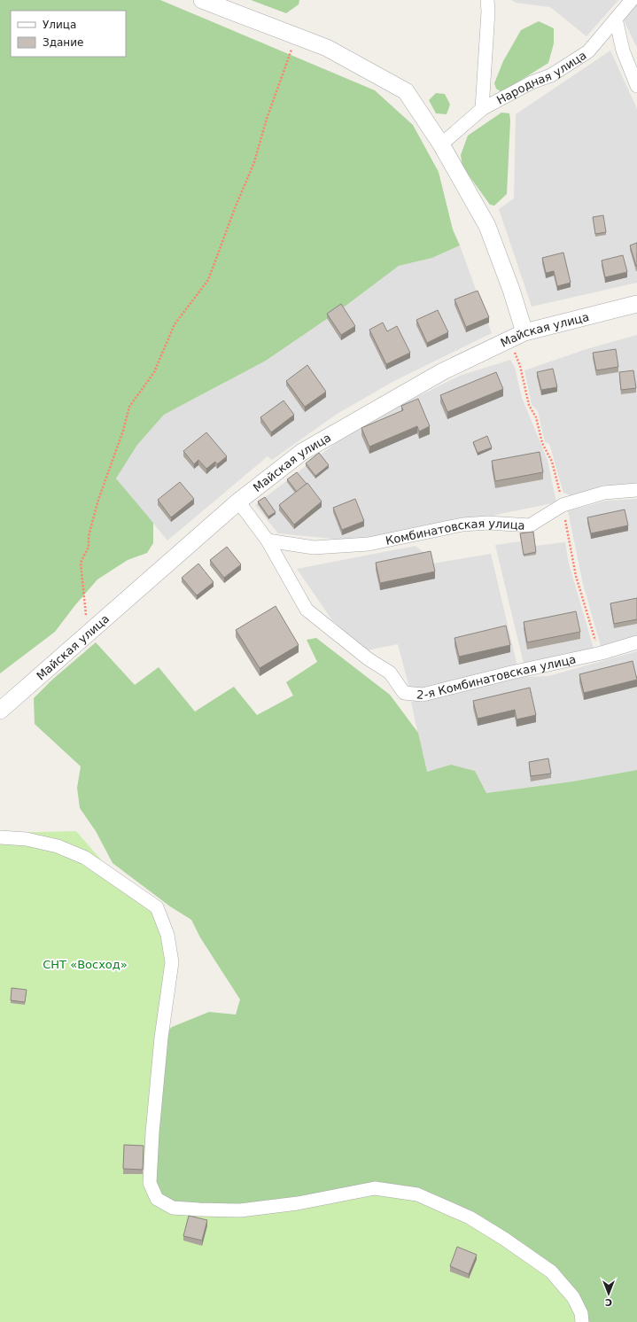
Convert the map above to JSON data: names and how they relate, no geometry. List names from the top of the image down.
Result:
{
  "streets": {
    "street": [
      "Народная улица",
      "Майская улица",
      "Комбинатовская улица",
      "2-я Комбинатовская улица"
    ]
  },
  "crossings": [
    ["Майская улица", "2-я Комбинатовская улица"],
    ["Комбинатовская улица", "2-я Комбинатовская улица"]
  ],
  "parks": ["СНТ «Восход»"],
  "legend": ["Улица", "Здание"],
  "north": "bottom"
}
